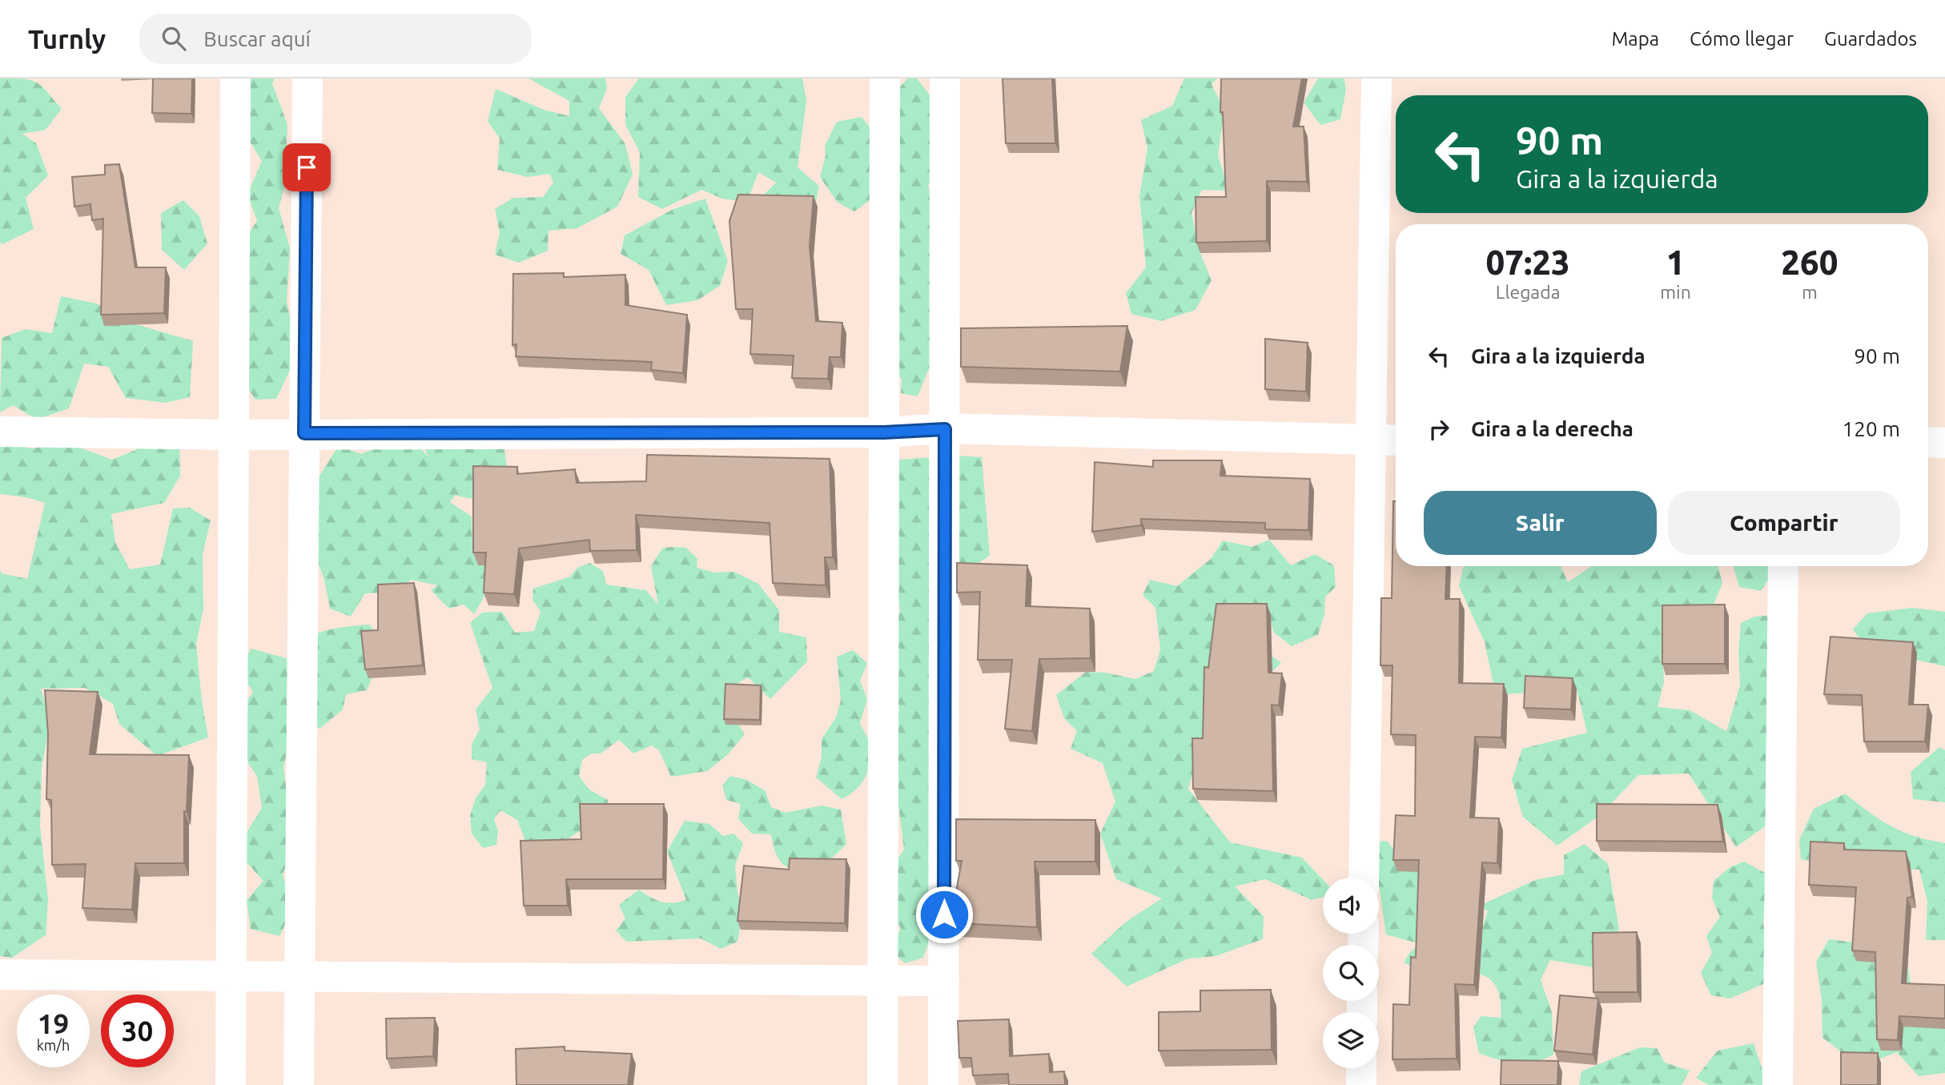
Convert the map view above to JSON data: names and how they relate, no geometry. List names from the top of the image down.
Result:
{
  "page": {
    "header": "Turnly",
    "search": "Buscar aquí",
    "nav": ["Mapa", "Cómo llegar", "Guardados"],
    "turn": ["90 m", "Gira a la izquierda"],
    "eta": [
      "07:23",
      "Llegada",
      "1",
      "min",
      "260",
      "m"
    ],
    "list": [
      {
        "name": "Gira a la izquierda",
        "value": "90 m"
      },
      {
        "name": "Gira a la derecha",
        "value": "120 m"
      }
    ],
    "buttons": ["Salir", "Compartir"],
    "speed": "19 km/h",
    "limit": "30"
  }
}
